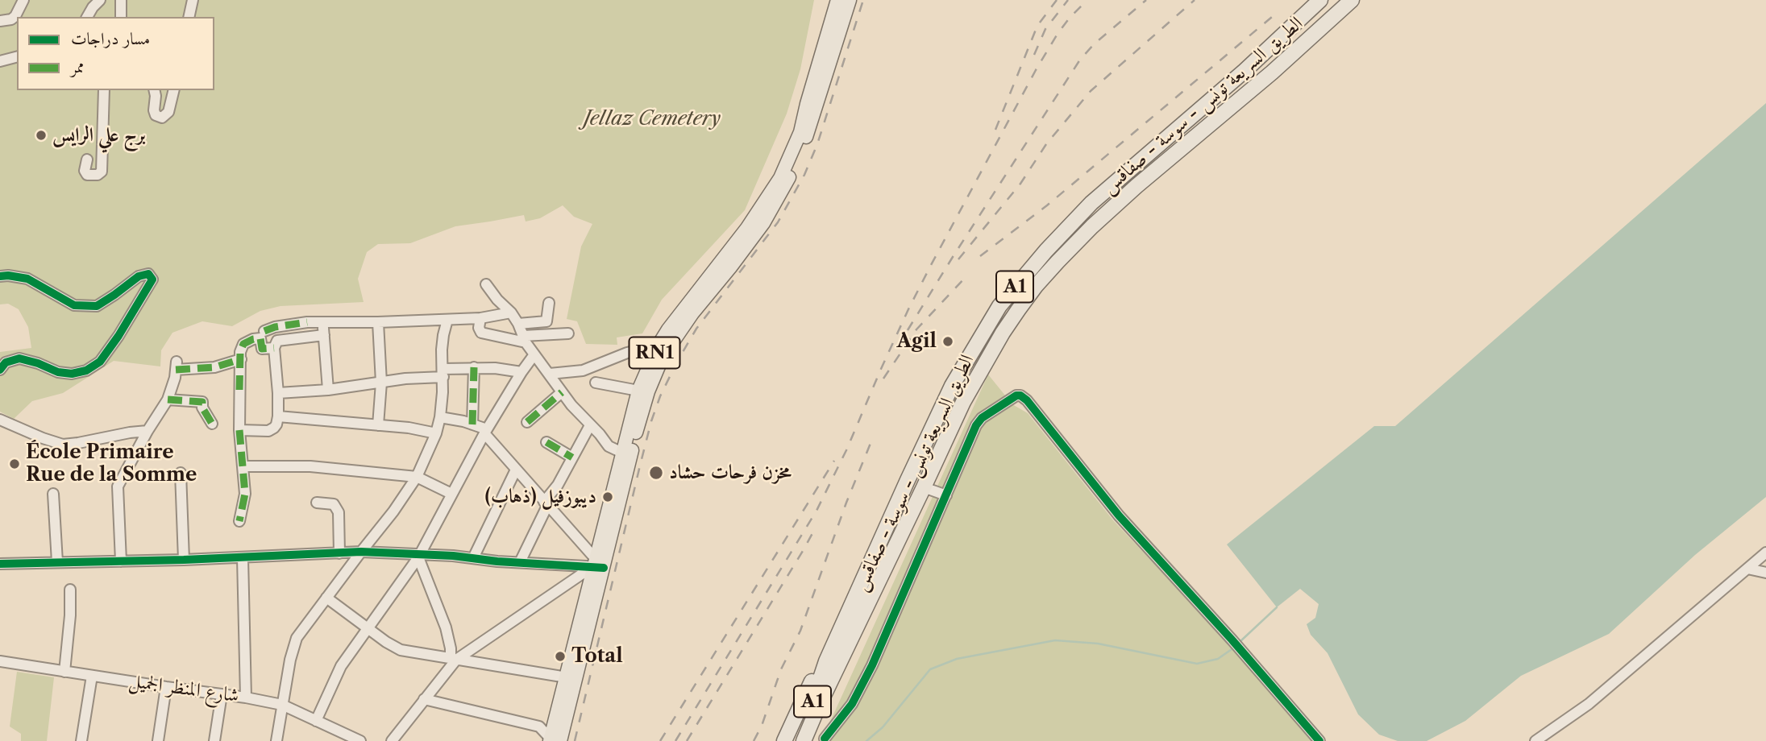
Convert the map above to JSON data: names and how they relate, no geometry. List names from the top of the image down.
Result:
{
  "streets": {
    "highway": ["الطريق السريعة تونس - سوسة - صفاقس", "A1"],
    "main road": ["RN1"],
    "street": ["شارع المنظر الجميل"]
  },
  "crossings": [
    ["الطريق السريعة تونس - سوسة - صفاقس", "A1"]
  ],
  "parks": ["Jellaz Cemetery"],
  "places": [
    "برج علي الرايس",
    "Agil",
    "École Primaire Rue de la Somme",
    "مخزن فرحات حشاد",
    "ديبوزفيل (ذهاب)",
    "Total"
  ],
  "legend": ["مسار دراجات", "ممر"]
}
